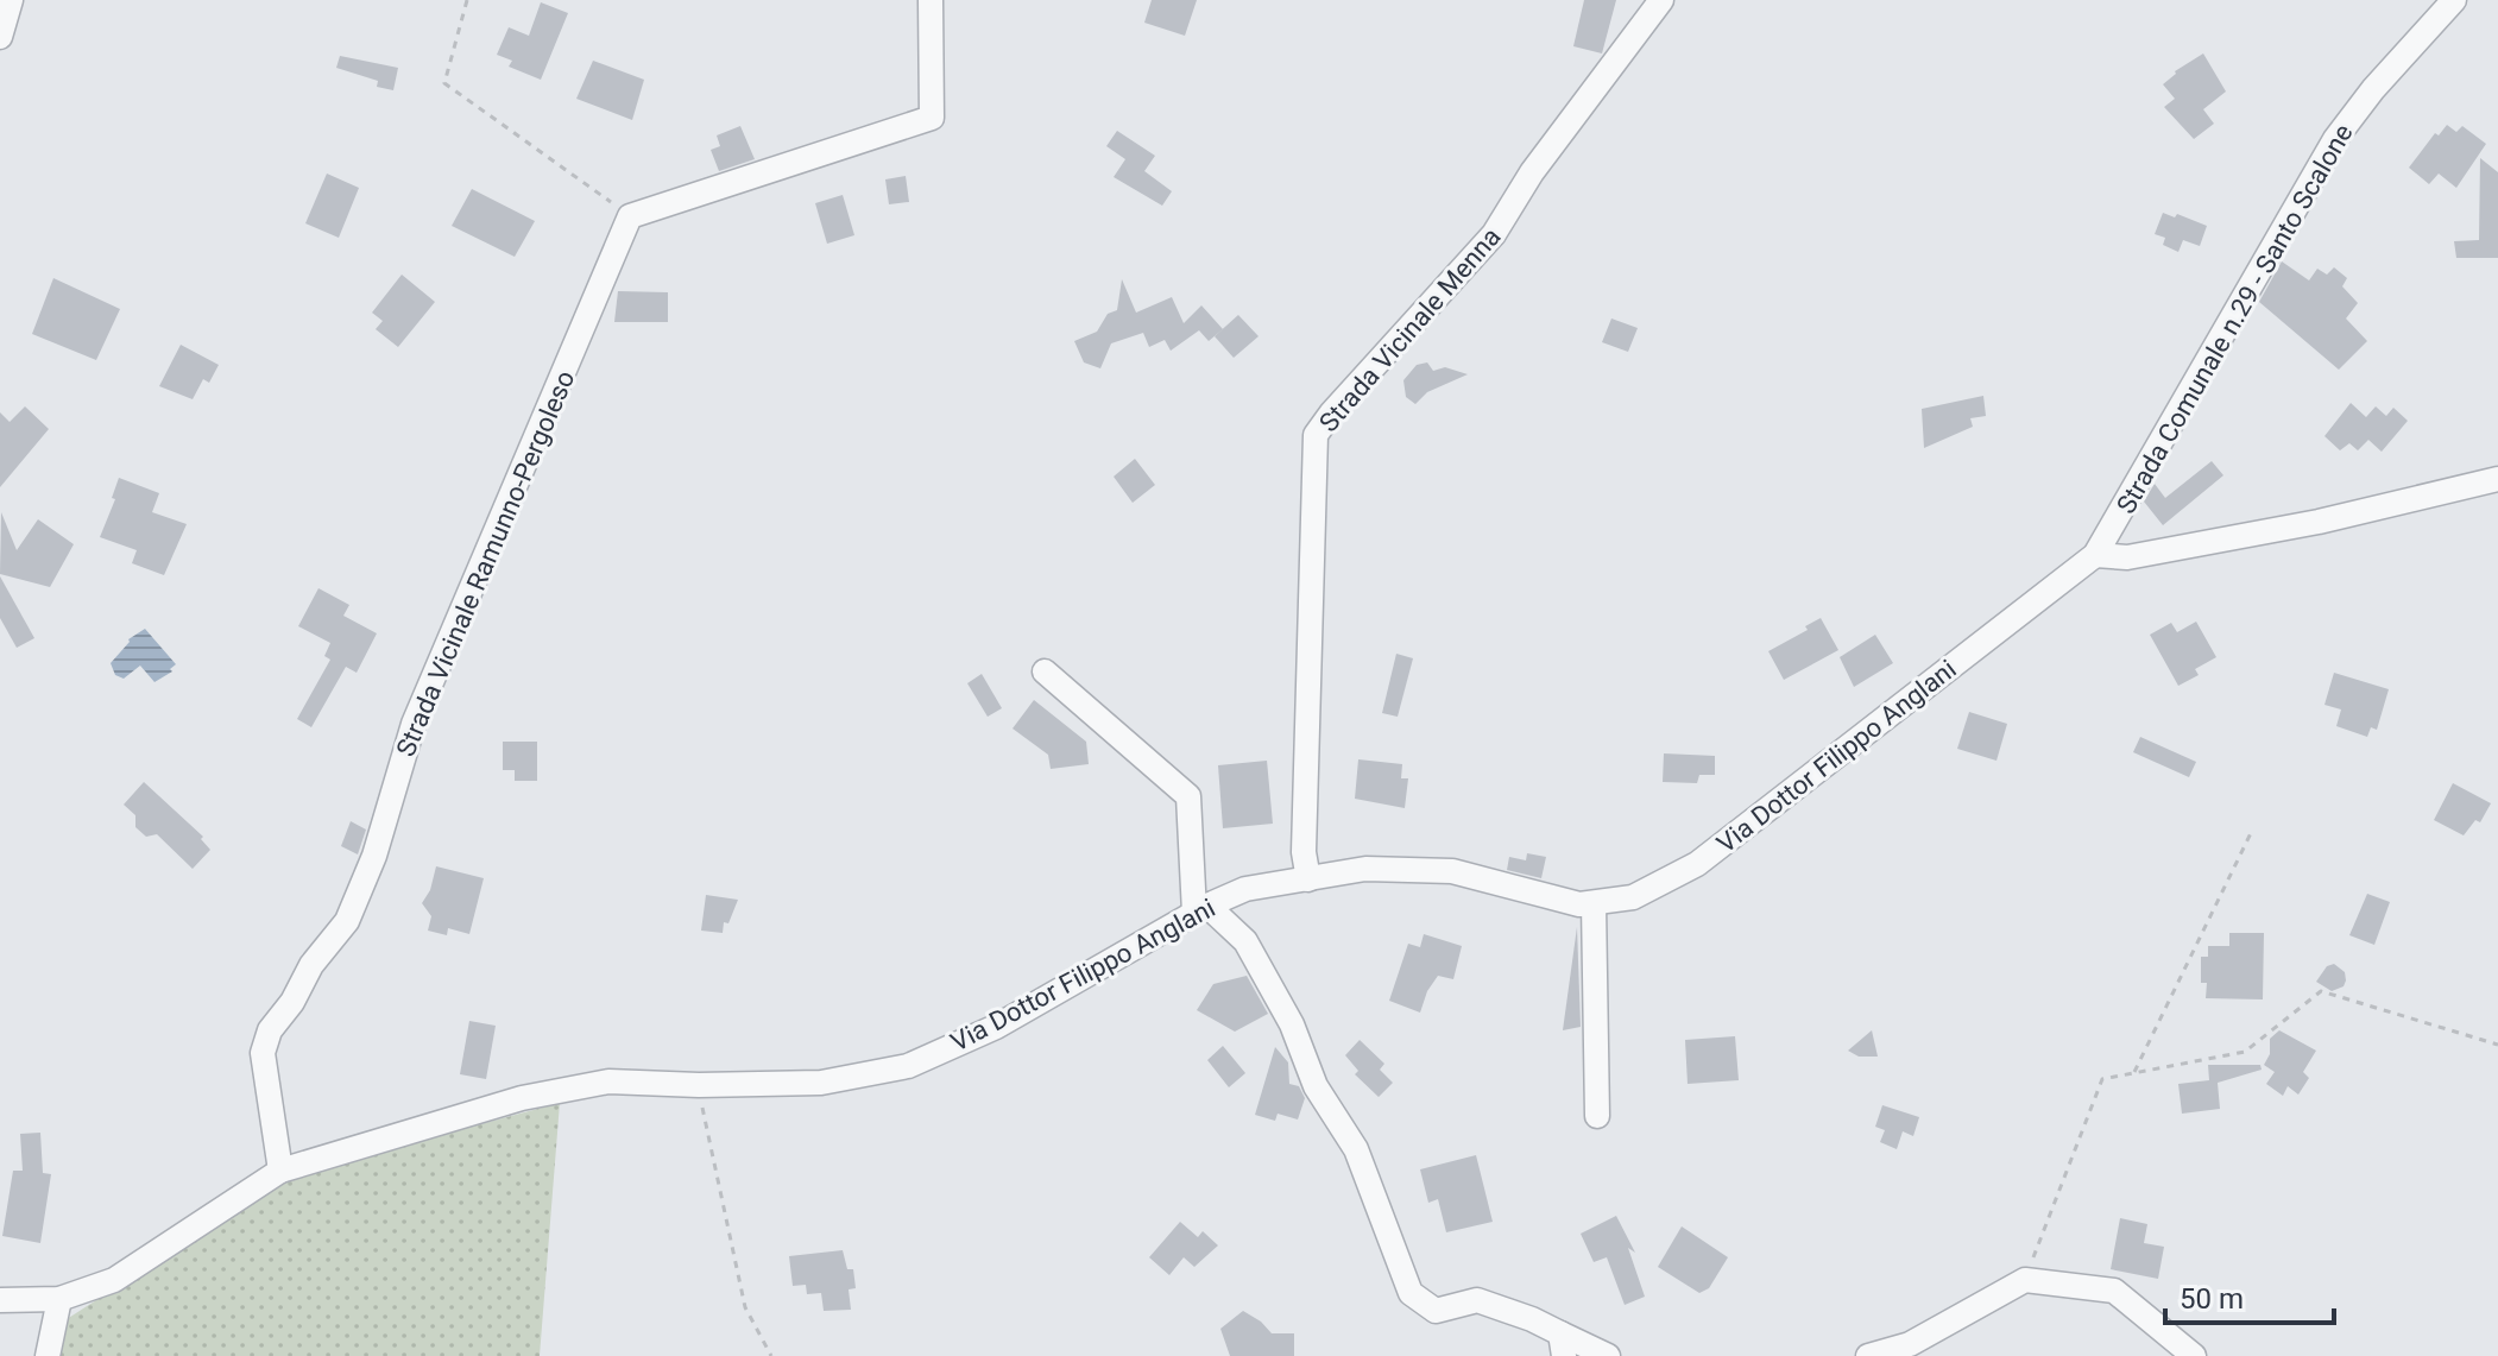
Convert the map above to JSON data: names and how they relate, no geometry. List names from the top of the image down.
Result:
{
  "streets": {
    "street": [
      "Strada Comunale n.29 - Santo Scalone",
      "Strada Vicinale Menna",
      "Strada Vicinale Ramunno-Pergoleso",
      "Via Dottor Filippo Anglani"
    ]
  },
  "crossings": [
    ["Strada Comunale n.29 - Santo Scalone", "Via Dottor Filippo Anglani"],
    ["Strada Vicinale Menna", "Via Dottor Filippo Anglani"],
    ["Strada Vicinale Ramunno-Pergoleso", "Via Dottor Filippo Anglani"]
  ],
  "scale_bar": "50 m"
}
